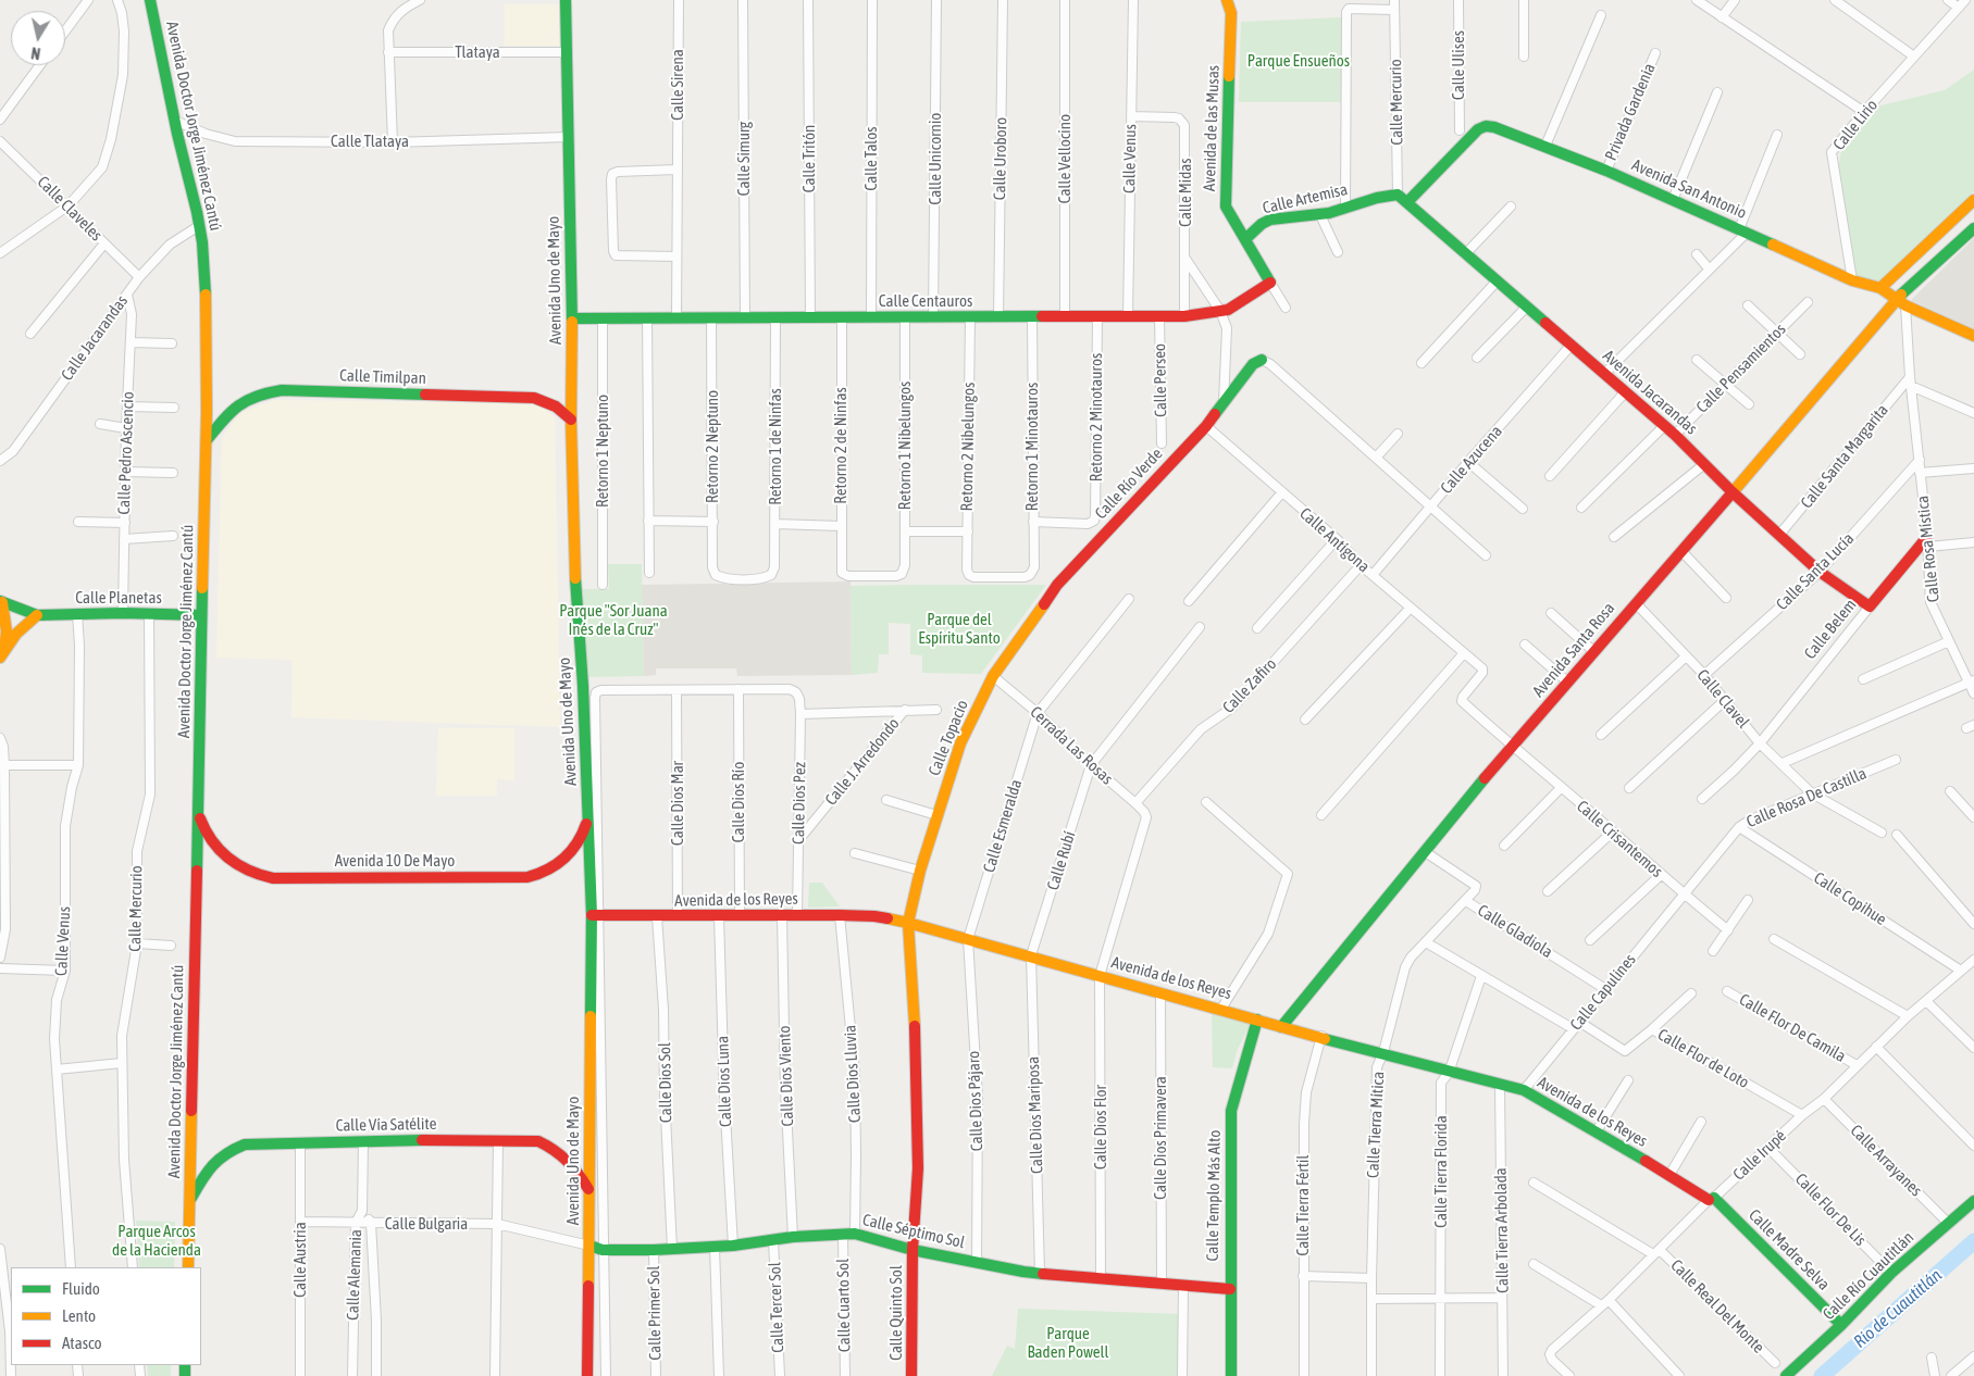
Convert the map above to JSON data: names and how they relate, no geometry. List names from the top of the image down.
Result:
{
  "streets": {
    "street": [
      "Tlataya",
      "Calle Ulises",
      "Calle Sirena",
      "Calle Mercurio",
      "Privada Gardenia",
      "Calle Lirio",
      "Avenida Doctor Jorge Jiménez Cantú",
      "Avenida de las Musas",
      "Calle Tlataya",
      "Calle Simurg",
      "Calle Tritón",
      "Calle Talos",
      "Calle Unicornio",
      "Calle Uroboro",
      "Calle Vellocino",
      "Calle Venus",
      "Avenida San Antonio",
      "Calle Midas",
      "Calle Artemisa",
      "Calle Claveles",
      "Avenida Uno de Mayo",
      "Calle Centauros",
      "Calle Jacarandas",
      "Calle Pensamientos",
      "Calle Timilpan",
      "Calle Perseo",
      "Avenida Jacarandas",
      "Retorno 2 Minotauros",
      "Retorno 2 de Ninfas",
      "Retorno 1 Nibelungos",
      "Retorno 2 Neptuno",
      "Retorno 1 de Ninfas",
      "Retorno 2 Nibelungos",
      "Retorno 1 Minotauros",
      "Retorno 1 Neptuno",
      "Calle Pedro Ascencio",
      "Calle Santa Margarita",
      "Calle Azucena",
      "Calle Río Verde",
      "Calle Antígona",
      "Calle Rosa Mística",
      "Calle Santa Lucía",
      "Calle Planetas",
      "Calle Belem",
      "Avenida Santa Rosa",
      "Calle Zafiro",
      "Calle Clavel",
      "Calle Topacio",
      "Cerrada Las Rosas",
      "Calle J. Arredondo",
      "Calle Rosa De Castilla",
      "Calle Dios Río",
      "Calle Dios Mar",
      "Calle Dios Pez",
      "Calle Esmeralda",
      "Calle Crisantemos",
      "Avenida 10 De Mayo",
      "Calle Rubí",
      "Calle Copihue",
      "Avenida de los Reyes",
      "Calle Gladiola",
      "Calle Capulines",
      "Calle Flor De Camila",
      "Calle Flor de Loto",
      "Calle Dios Lluvia",
      "Calle Dios Viento",
      "Calle Dios Luna",
      "Calle Dios Sol",
      "Calle Dios Pájaro",
      "Calle Dios Mariposa",
      "Calle Vía Satélite",
      "Calle Tierra Mítica",
      "Calle Dios Flor",
      "Calle Dios Primavera",
      "Calle Irupé",
      "Calle Arrayanes",
      "Calle Tierra Florida",
      "Calle Templo Más Alto",
      "Calle Tierra Fértil",
      "Calle Flor De Lis",
      "Calle Bulgaria",
      "Calle Tierra Arbolada",
      "Calle Séptimo Sol",
      "Calle Madre Selva",
      "Calle Austria",
      "Calle Alemania",
      "Calle Río Cuautitlán",
      "Calle Cuarto Sol",
      "Calle Real Del Monte",
      "Calle Tercer Sol",
      "Calle Primer Sol",
      "Calle Quinto Sol"
    ]
  },
  "crossings": [
    ["Tlataya", "Avenida Uno de Mayo"],
    ["Calle Sirena", "Calle Centauros"],
    ["Calle Mercurio", "Calle Artemisa"],
    ["Calle Mercurio", "Calle Planetas"],
    ["Privada Gardenia", "Avenida San Antonio"],
    ["Calle Lirio", "Avenida San Antonio"],
    ["Avenida Doctor Jorge Jiménez Cantú", "Calle Tlataya"],
    ["Avenida Doctor Jorge Jiménez Cantú", "Calle Jacarandas"],
    ["Avenida Doctor Jorge Jiménez Cantú", "Calle Timilpan"],
    ["Avenida Doctor Jorge Jiménez Cantú", "Calle Planetas"],
    ["Avenida Doctor Jorge Jiménez Cantú", "Avenida 10 De Mayo"],
    ["Avenida Doctor Jorge Jiménez Cantú", "Calle Vía Satélite"],
    ["Avenida de las Musas", "Calle Artemisa"],
    ["Avenida de las Musas", "Calle Centauros"],
    ["Calle Tlataya", "Avenida Uno de Mayo"],
    ["Calle Simurg", "Calle Centauros"],
    ["Calle Tritón", "Calle Centauros"],
    ["Calle Talos", "Calle Centauros"],
    ["Calle Unicornio", "Calle Centauros"],
    ["Calle Uroboro", "Calle Centauros"],
    ["Calle Vellocino", "Calle Centauros"],
    ["Calle Venus", "Calle Midas"],
    ["Calle Venus", "Calle Centauros"],
    ["Calle Venus", "Calle Planetas"],
    ["Avenida San Antonio", "Avenida Jacarandas"],
    ["Avenida San Antonio", "Calle Rosa Mística"],
    ["Avenida San Antonio", "Avenida Santa Rosa"],
    ["Calle Midas", "Calle Centauros"],
    ["Calle Claveles", "Calle Jacarandas"],
    ["Avenida Uno de Mayo", "Calle Centauros"],
    ["Avenida Uno de Mayo", "Calle Timilpan"],
    ["Avenida Uno de Mayo", "Avenida 10 De Mayo"],
    ["Avenida Uno de Mayo", "Avenida de los Reyes"],
    ["Avenida Uno de Mayo", "Calle Vía Satélite"],
    ["Avenida Uno de Mayo", "Calle Bulgaria"],
    ["Avenida Uno de Mayo", "Calle Séptimo Sol"],
    ["Calle Centauros", "Calle Perseo"],
    ["Calle Centauros", "Retorno 2 Minotauros"],
    ["Calle Centauros", "Retorno 2 de Ninfas"],
    ["Calle Centauros", "Retorno 1 Nibelungos"],
    ["Calle Centauros", "Retorno 2 Neptuno"],
    ["Calle Centauros", "Retorno 1 de Ninfas"],
    ["Calle Centauros", "Retorno 2 Nibelungos"],
    ["Calle Centauros", "Retorno 1 Minotauros"],
    ["Calle Centauros", "Retorno 1 Neptuno"],
    ["Calle Jacarandas", "Calle Pedro Ascencio"],
    ["Calle Pensamientos", "Avenida Jacarandas"],
    ["Avenida Jacarandas", "Calle Santa Margarita"],
    ["Avenida Jacarandas", "Calle Azucena"],
    ["Avenida Jacarandas", "Calle Santa Lucía"],
    ["Avenida Jacarandas", "Calle Belem"],
    ["Avenida Jacarandas", "Avenida Santa Rosa"],
    ["Retorno 2 Minotauros", "Retorno 1 Minotauros"],
    ["Retorno 2 de Ninfas", "Retorno 1 Nibelungos"],
    ["Retorno 2 Neptuno", "Retorno 1 de Ninfas"],
    ["Retorno 2 Nibelungos", "Retorno 1 Minotauros"],
    ["Calle Pedro Ascencio", "Calle Planetas"],
    ["Calle Santa Margarita", "Calle Rosa Mística"],
    ["Calle Azucena", "Calle Antígona"],
    ["Calle Río Verde", "Calle Antígona"],
    ["Calle Río Verde", "Calle Topacio"],
    ["Calle Antígona", "Avenida Santa Rosa"],
    ["Calle Antígona", "Calle Zafiro"],
    ["Calle Antígona", "Calle Crisantemos"],
    ["Calle Rosa Mística", "Calle Santa Lucía"],
    ["Calle Rosa Mística", "Calle Belem"],
    ["Calle Rosa Mística", "Avenida Santa Rosa"],
    ["Calle Santa Lucía", "Calle Clavel"],
    ["Calle Belem", "Calle Clavel"],
    ["Avenida Santa Rosa", "Calle Clavel"],
    ["Avenida Santa Rosa", "Calle Crisantemos"],
    ["Avenida Santa Rosa", "Avenida de los Reyes"],
    ["Avenida Santa Rosa", "Calle Gladiola"],
    ["Calle Zafiro", "Cerrada Las Rosas"],
    ["Calle Clavel", "Calle Rosa De Castilla"],
    ["Calle Topacio", "Cerrada Las Rosas"],
    ["Calle Topacio", "Avenida de los Reyes"],
    ["Calle Topacio", "Calle Quinto Sol"],
    ["Cerrada Las Rosas", "Calle Esmeralda"],
    ["Cerrada Las Rosas", "Calle Rubí"],
    ["Cerrada Las Rosas", "Avenida de los Reyes"],
    ["Cerrada Las Rosas", "Calle Dios Flor"],
    ["Calle J. Arredondo", "Calle Dios Pez"],
    ["Calle Rosa De Castilla", "Calle Crisantemos"],
    ["Calle Rosa De Castilla", "Calle Copihue"],
    ["Calle Rosa De Castilla", "Calle Capulines"],
    ["Calle Dios Río", "Calle Dios Pez"],
    ["Calle Dios Río", "Avenida de los Reyes"],
    ["Calle Dios Mar", "Avenida de los Reyes"],
    ["Calle Dios Pez", "Avenida de los Reyes"],
    ["Calle Esmeralda", "Avenida de los Reyes"],
    ["Calle Esmeralda", "Calle Dios Pájaro"],
    ["Calle Crisantemos", "Calle Capulines"],
    ["Calle Rubí", "Avenida de los Reyes"],
    ["Calle Rubí", "Calle Dios Mariposa"],
    ["Calle Copihue", "Calle Irupé"],
    ["Avenida de los Reyes", "Calle Capulines"],
    ["Avenida de los Reyes", "Calle Dios Lluvia"],
    ["Avenida de los Reyes", "Calle Dios Viento"],
    ["Avenida de los Reyes", "Calle Dios Luna"],
    ["Avenida de los Reyes", "Calle Dios Sol"],
    ["Avenida de los Reyes", "Calle Dios Pájaro"],
    ["Avenida de los Reyes", "Calle Dios Mariposa"],
    ["Avenida de los Reyes", "Calle Tierra Mítica"],
    ["Avenida de los Reyes", "Calle Dios Flor"],
    ["Avenida de los Reyes", "Calle Dios Primavera"],
    ["Avenida de los Reyes", "Calle Irupé"],
    ["Avenida de los Reyes", "Calle Tierra Florida"],
    ["Avenida de los Reyes", "Calle Templo Más Alto"],
    ["Avenida de los Reyes", "Calle Tierra Fértil"],
    ["Avenida de los Reyes", "Calle Tierra Arbolada"],
    ["Avenida de los Reyes", "Calle Madre Selva"],
    ["Avenida de los Reyes", "Calle Quinto Sol"],
    ["Calle Gladiola", "Calle Capulines"],
    ["Calle Gladiola", "Calle Tierra Mítica"],
    ["Calle Capulines", "Calle Flor de Loto"],
    ["Calle Flor De Camila", "Calle Irupé"],
    ["Calle Flor de Loto", "Calle Irupé"],
    ["Calle Dios Lluvia", "Calle Séptimo Sol"],
    ["Calle Dios Viento", "Calle Séptimo Sol"],
    ["Calle Dios Luna", "Calle Séptimo Sol"],
    ["Calle Dios Sol", "Calle Séptimo Sol"],
    ["Calle Dios Pájaro", "Calle Séptimo Sol"],
    ["Calle Dios Mariposa", "Calle Séptimo Sol"],
    ["Calle Vía Satélite", "Calle Austria"],
    ["Calle Vía Satélite", "Calle Alemania"],
    ["Calle Dios Flor", "Calle Séptimo Sol"],
    ["Calle Dios Primavera", "Calle Séptimo Sol"],
    ["Calle Irupé", "Calle Arrayanes"],
    ["Calle Irupé", "Calle Flor De Lis"],
    ["Calle Irupé", "Calle Madre Selva"],
    ["Calle Irupé", "Calle Real Del Monte"],
    ["Calle Arrayanes", "Calle Río Cuautitlán"],
    ["Calle Templo Más Alto", "Calle Séptimo Sol"],
    ["Calle Flor De Lis", "Calle Río Cuautitlán"],
    ["Calle Bulgaria", "Calle Séptimo Sol"],
    ["Calle Bulgaria", "Calle Austria"],
    ["Calle Bulgaria", "Calle Alemania"],
    ["Calle Séptimo Sol", "Calle Cuarto Sol"],
    ["Calle Séptimo Sol", "Calle Tercer Sol"],
    ["Calle Séptimo Sol", "Calle Primer Sol"],
    ["Calle Séptimo Sol", "Calle Quinto Sol"],
    ["Calle Madre Selva", "Calle Río Cuautitlán"]
  ],
  "water": ["Rio de Cuautitlán"],
  "parks": [
    "Parque Ensueños",
    "Parque \"Sor Juana Inés de la Cruz\"",
    "Parque del Espíritu Santo",
    "Parque Arcos de la Hacienda",
    "Parque Baden Powell"
  ],
  "legend": ["Fluido", "Lento", "Atasco"],
  "north": "bottom"
}
